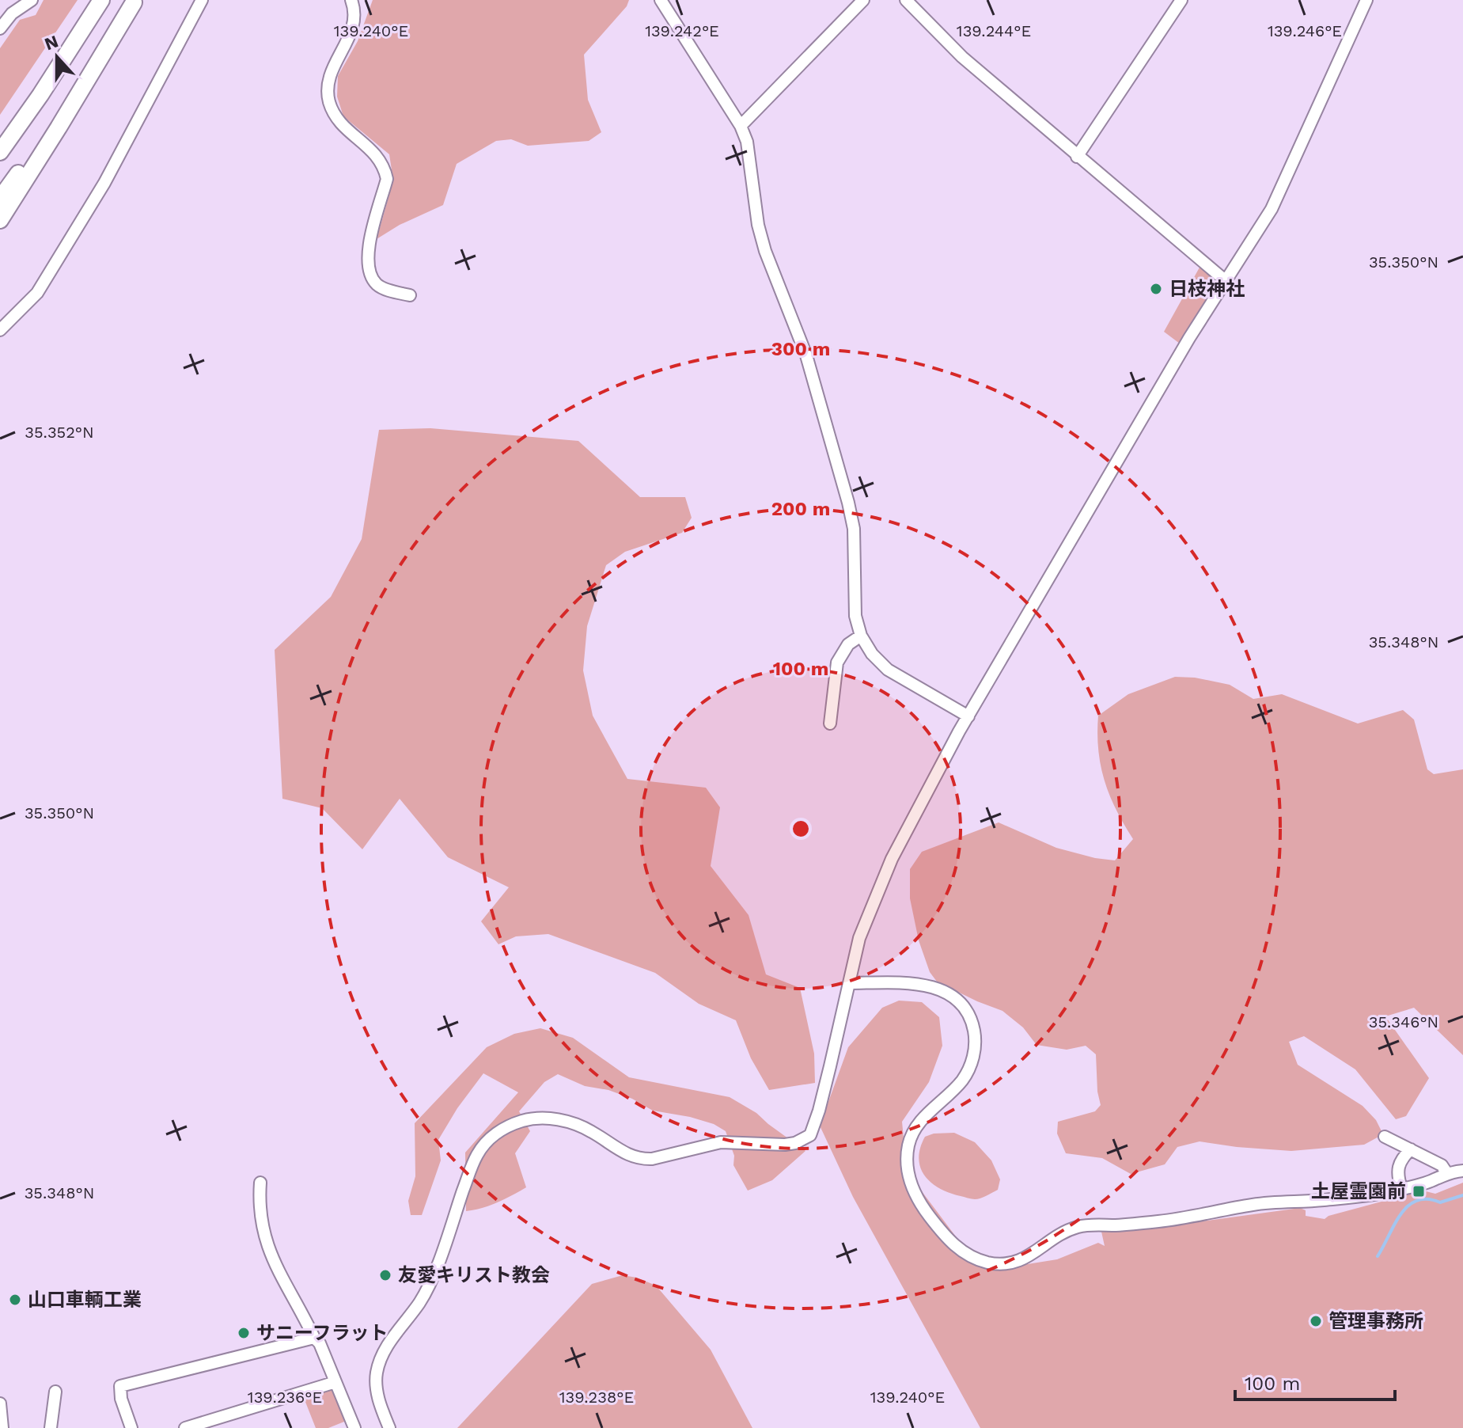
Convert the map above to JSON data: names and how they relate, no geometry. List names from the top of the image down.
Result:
{
  "places": {
    "other": [
      "日枝神社",
      "友愛キリスト教会",
      "山口車輌工業",
      "管理事務所",
      "サニーフラット"
    ],
    "transit": ["土屋霊園前"]
  },
  "scale_bar": "100 m",
  "north": "top",
  "coordinates": [
    "139.240°E",
    "139.242°E",
    "139.244°E",
    "139.246°E",
    "35.350°N",
    "35.352°N",
    "35.348°N",
    "35.346°N",
    "139.236°E",
    "139.238°E"
  ],
  "rings": ["300 m", "200 m", "100 m"]
}
